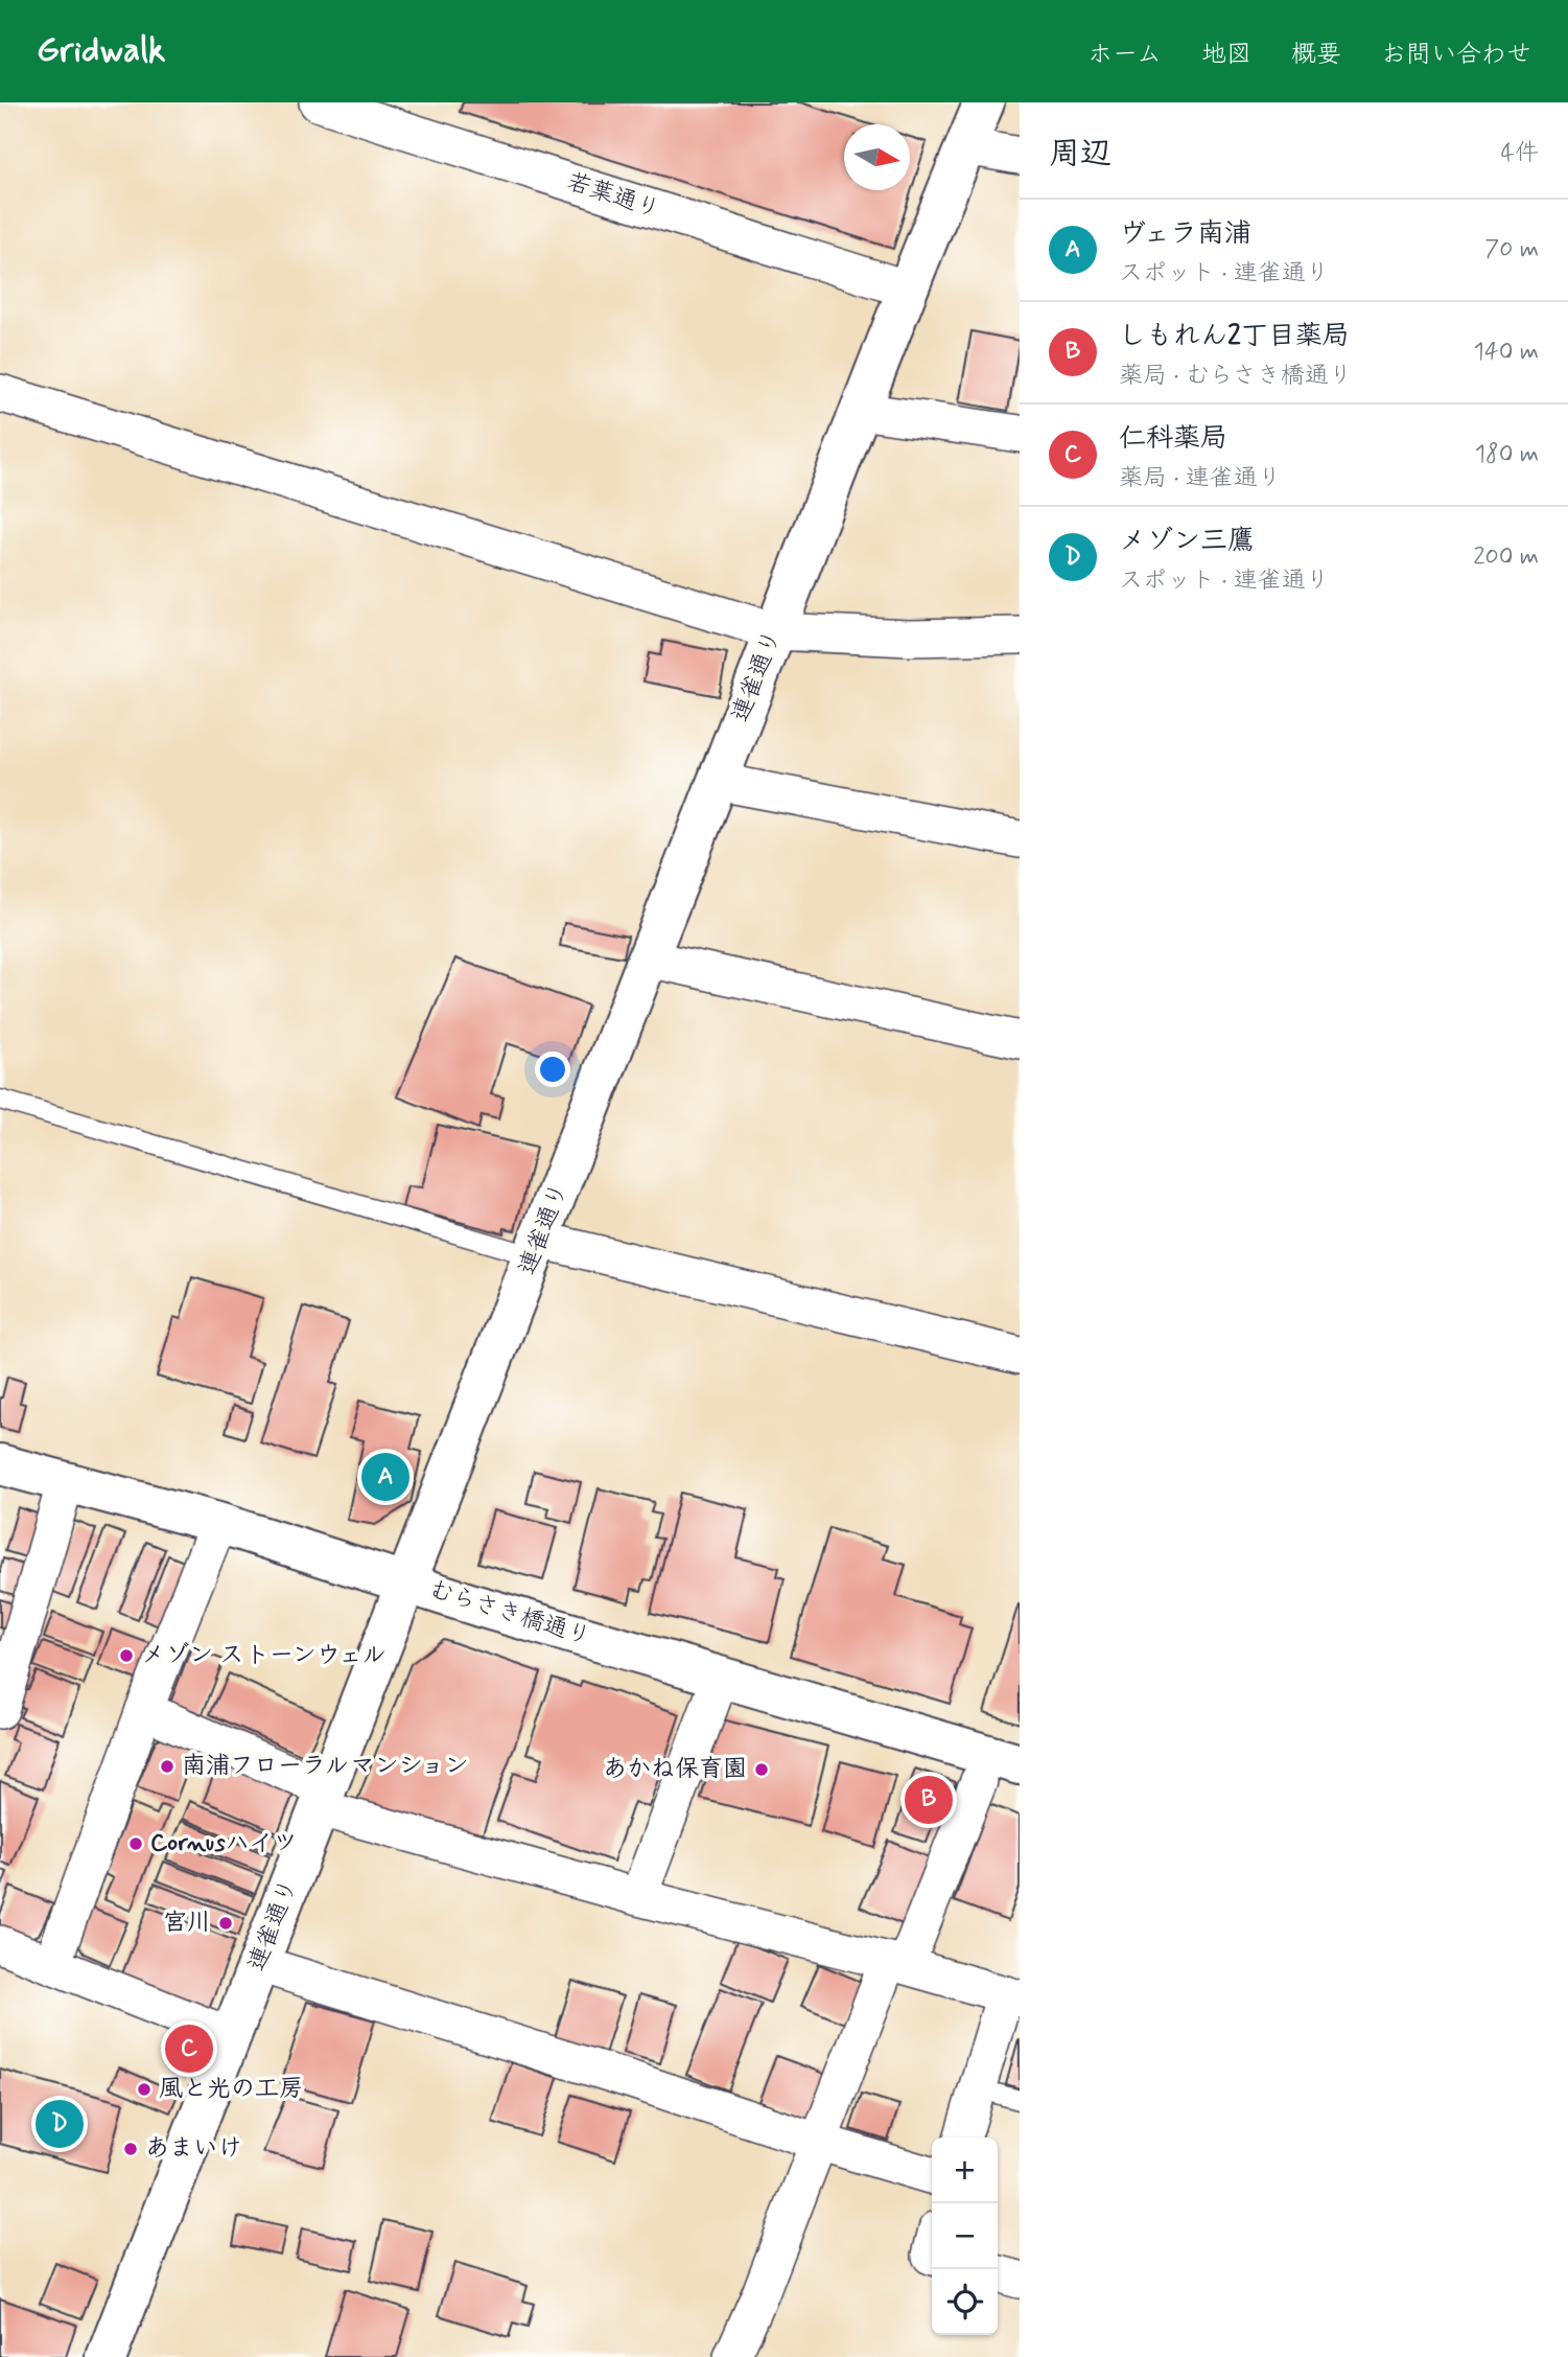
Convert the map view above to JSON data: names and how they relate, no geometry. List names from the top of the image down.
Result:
{
  "streets": {
    "main road": ["連雀通り", "むらさき橋通り"],
    "street": ["若葉通り"]
  },
  "crossings": [
    ["若葉通り", "連雀通り"],
    ["連雀通り", "むらさき橋通り"]
  ],
  "places": [
    "メゾン ストーンウェル",
    "南浦フローラルマンション",
    "あかね保育園",
    "Cornusハイツ",
    "宮川",
    "風と光の工房",
    "あまいけ"
  ],
  "north": "right",
  "page": {
    "header": "Gridwalk",
    "nav": [
      "ホーム",
      "地図",
      "概要",
      "お問い合わせ"
    ],
    "heading": ["周辺", "4件"],
    "list": [
      {
        "mark": "A",
        "name": "ヴェラ南浦",
        "note": "スポット · 連雀通り",
        "value": "70 m"
      },
      {
        "mark": "B",
        "name": "しもれん2丁目薬局",
        "note": "薬局 · むらさき橋通り",
        "value": "140 m"
      },
      {
        "mark": "C",
        "name": "仁科薬局",
        "note": "薬局 · 連雀通り",
        "value": "180 m"
      },
      {
        "mark": "D",
        "name": "メゾン三鷹",
        "note": "スポット · 連雀通り",
        "value": "200 m"
      }
    ],
    "pins": [
      "A",
      "B",
      "C",
      "D"
    ],
    "map_buttons": ["+", "−"]
  }
}
